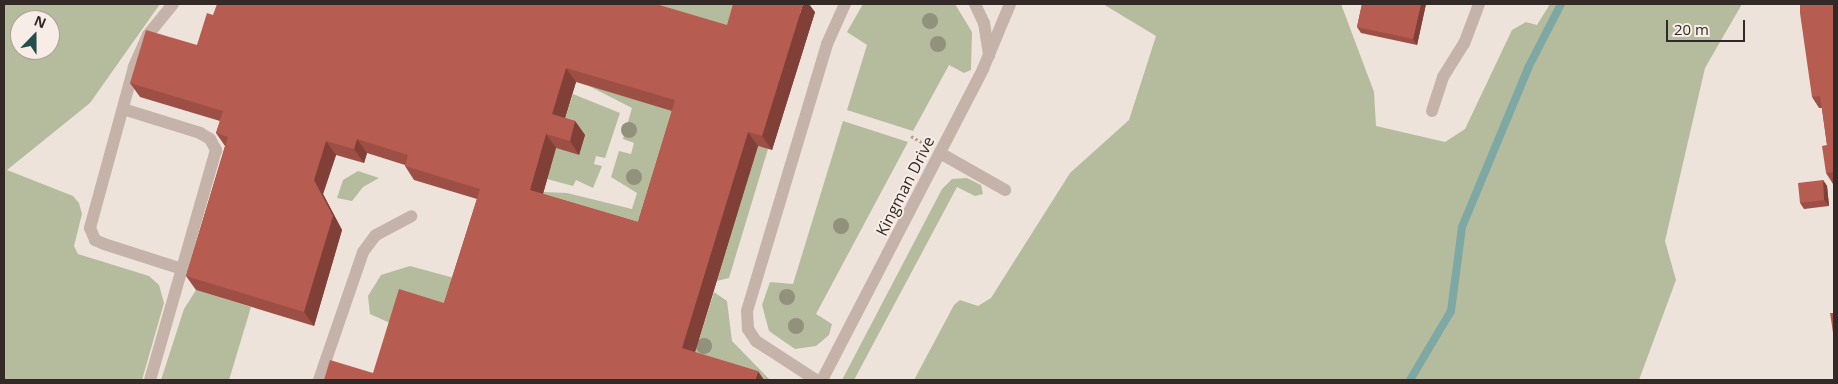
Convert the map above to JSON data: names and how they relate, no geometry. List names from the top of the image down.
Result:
{
  "streets": {
    "street": ["Kingman Drive"]
  },
  "scale_bar": "20 m",
  "north": "top"
}
